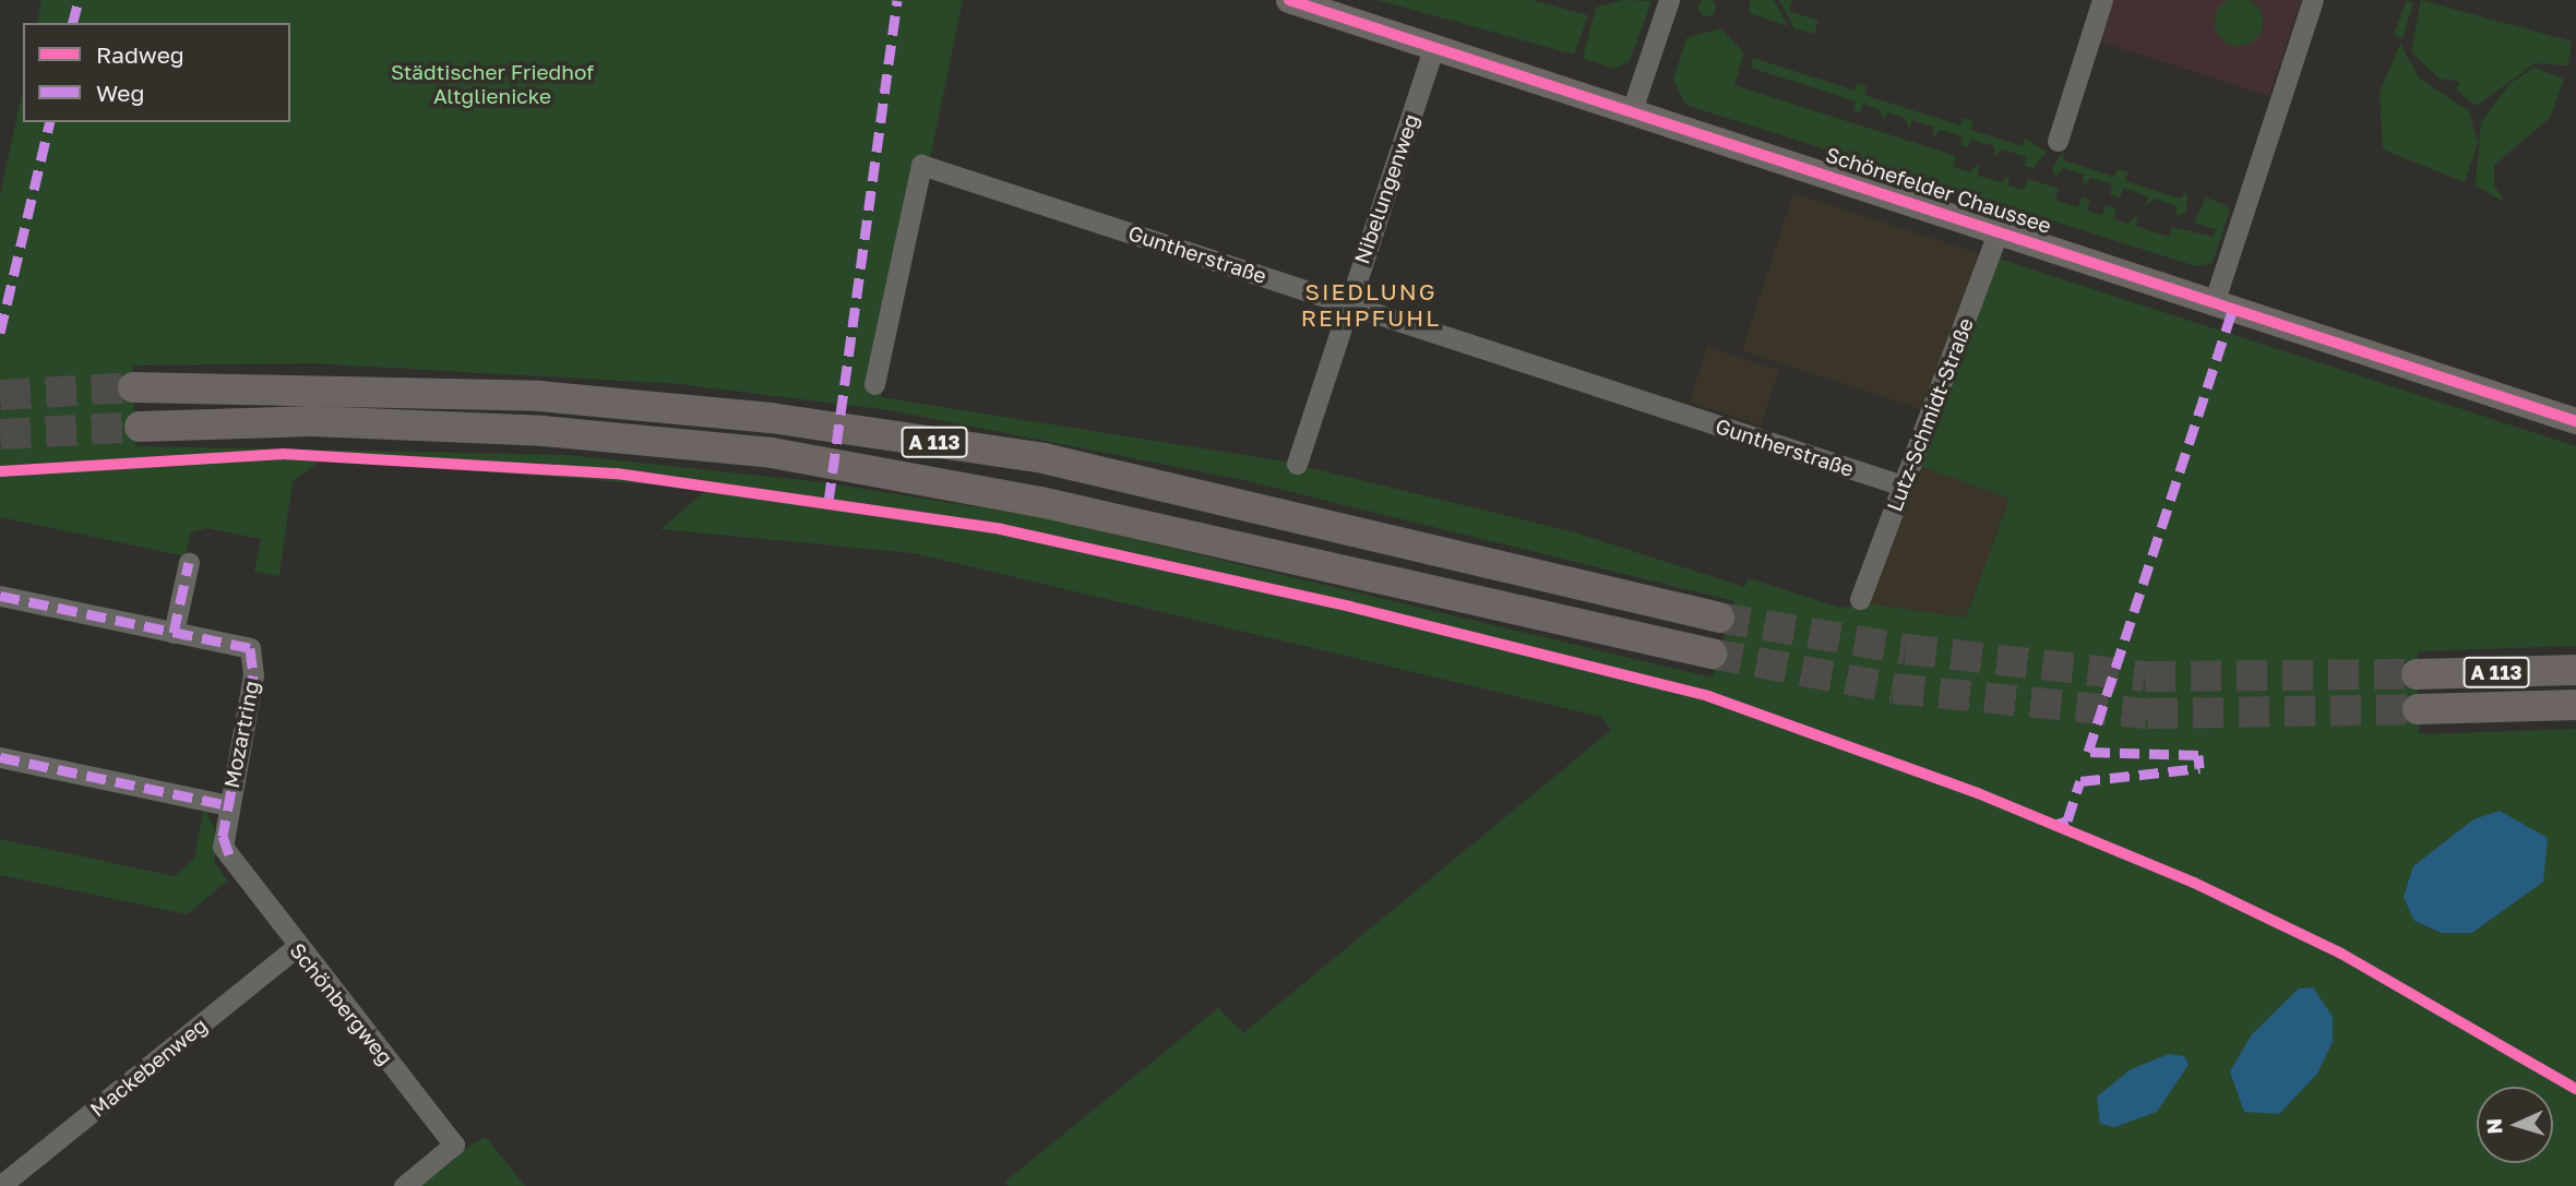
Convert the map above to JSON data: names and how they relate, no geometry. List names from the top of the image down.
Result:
{
  "streets": {
    "highway": ["A 113"],
    "main road": ["Schönefelder Chaussee"],
    "street": [
      "Nibelungenweg",
      "Guntherstraße",
      "Lutz-Schmidt-Straße",
      "Mozartring",
      "Schönbergweg",
      "Mackebenweg"
    ]
  },
  "crossings": [
    ["Nibelungenweg", "Schönefelder Chaussee"],
    ["Nibelungenweg", "Guntherstraße"],
    ["Schönefelder Chaussee", "Lutz-Schmidt-Straße"],
    ["Guntherstraße", "Lutz-Schmidt-Straße"],
    ["Mozartring", "Schönbergweg"],
    ["Schönbergweg", "Mackebenweg"]
  ],
  "districts": ["SIEDLUNG REHPFUHL"],
  "parks": ["Städtischer Friedhof Altglienicke"],
  "legend": ["Radweg", "Weg"],
  "north": "left"
}
